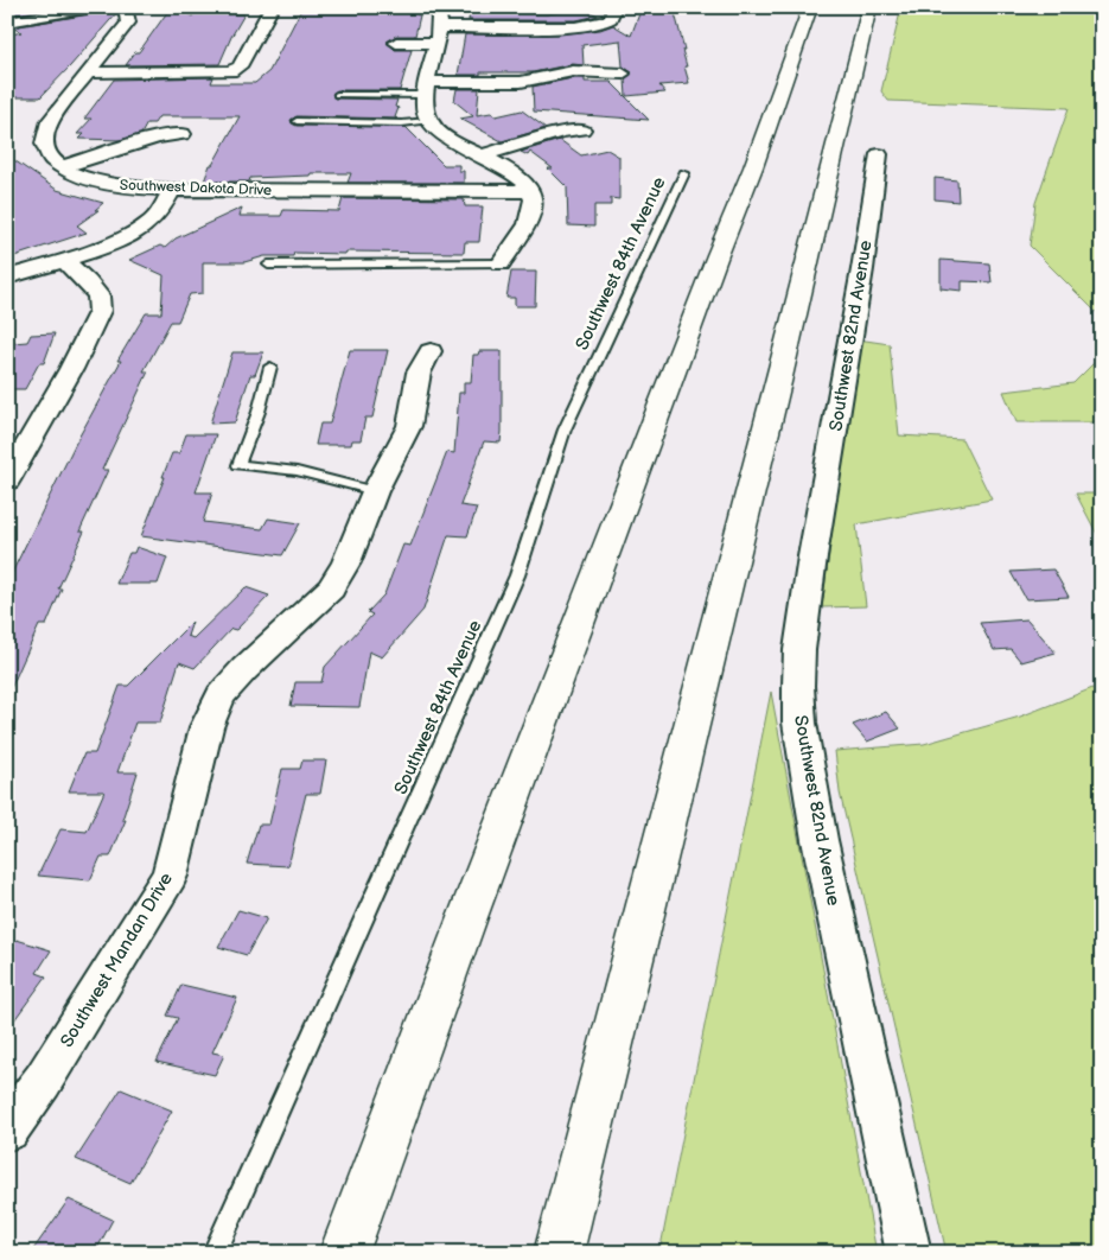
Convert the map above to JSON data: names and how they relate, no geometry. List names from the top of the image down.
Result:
{
  "streets": {
    "street": ["Southwest Dakota Drive", "Southwest 82nd Avenue", "Southwest Mandan Drive"],
    "lane": ["Southwest 84th Avenue"]
  }
}
